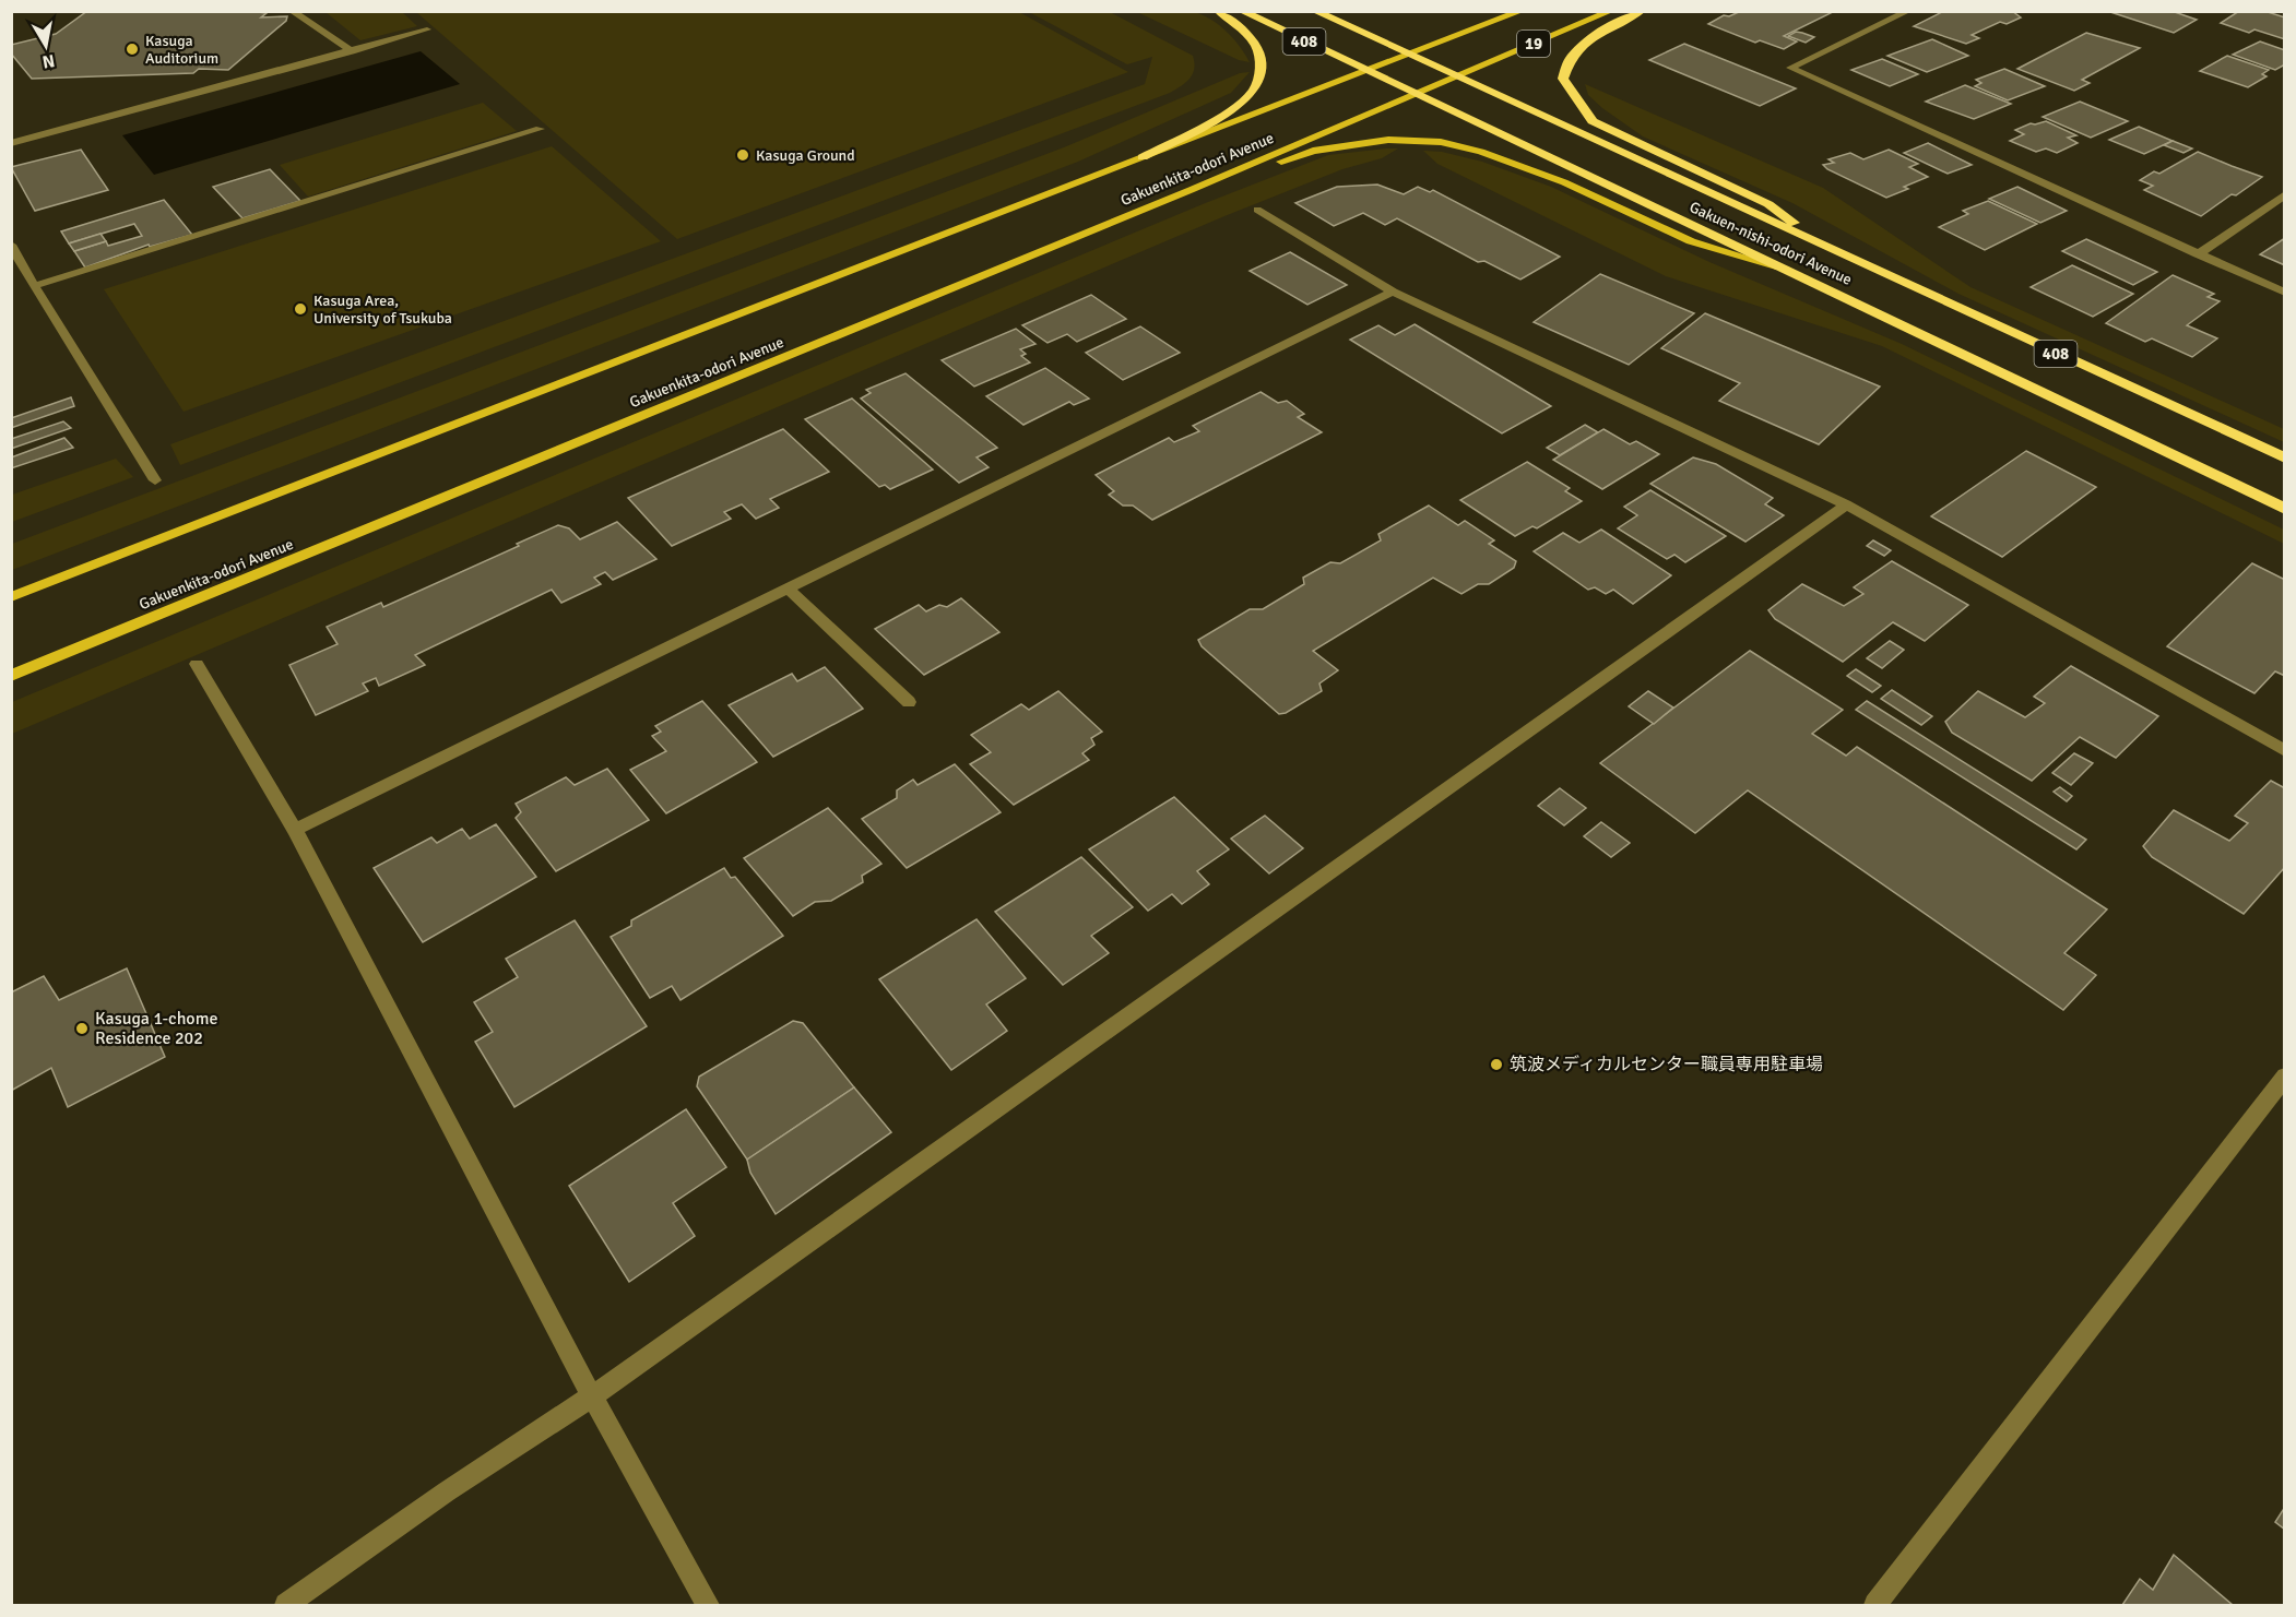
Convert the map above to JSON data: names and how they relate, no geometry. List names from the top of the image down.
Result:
{
  "streets": {
    "highway": ["408", "Gakuen-nishi-odori Avenue"],
    "main road": ["19", "Gakuenkita-odori Avenue"]
  },
  "crossings": [
    ["19", "Gakuenkita-odori Avenue"],
    ["19", "Gakuen-nishi-odori Avenue"],
    ["Gakuenkita-odori Avenue", "Gakuen-nishi-odori Avenue"]
  ],
  "places": [
    "Kasuga Auditorium",
    "Kasuga Ground",
    "Kasuga Area, University of Tsukuba",
    "Kasuga 1-chome Residence 202",
    "筑波メディカルセンター職員専用駐車場"
  ],
  "north": "bottom"
}
